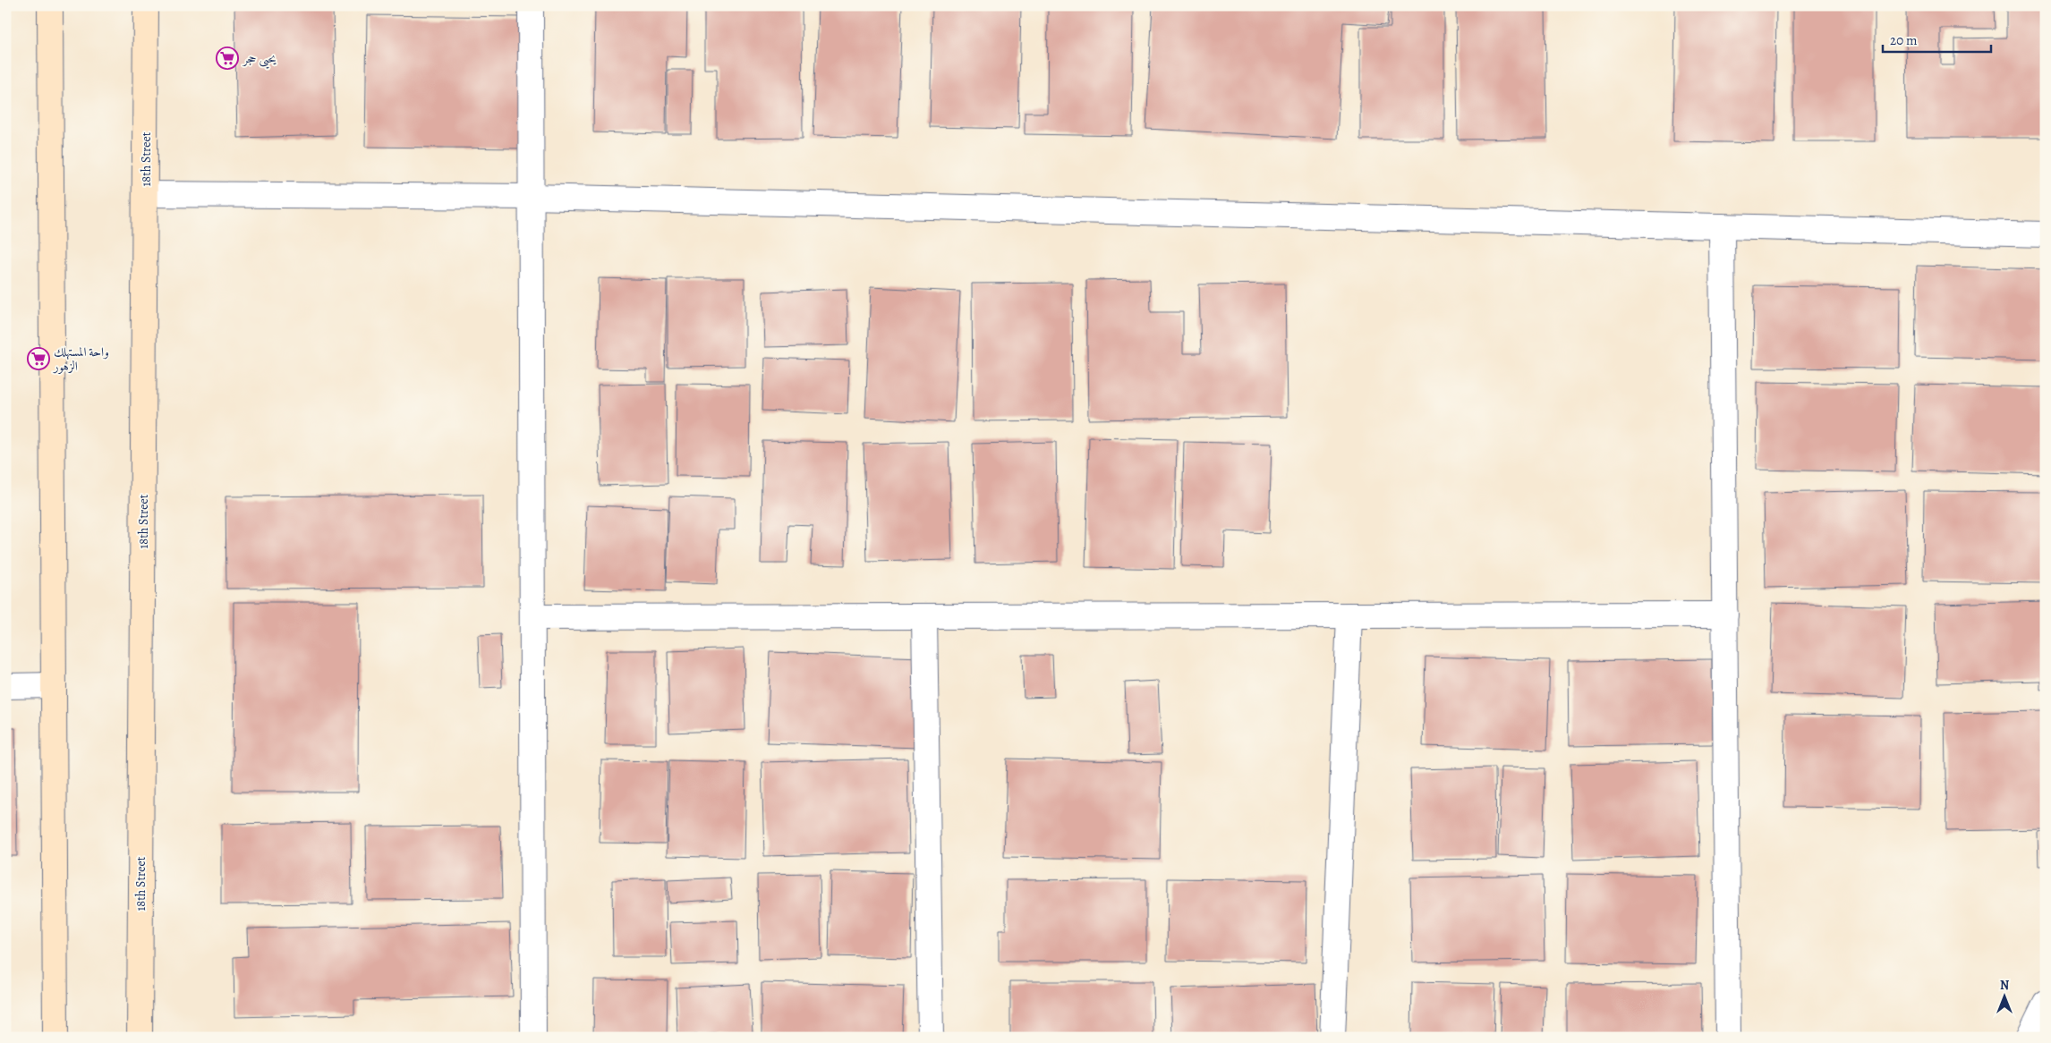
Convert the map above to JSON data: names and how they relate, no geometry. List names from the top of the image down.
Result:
{
  "streets": {
    "street": ["18th Street"]
  },
  "places": {
    "supermarket": ["يحيى حجر", "واحة المستهلك الزهور"]
  },
  "scale_bar": "20 m",
  "north": "top"
}
